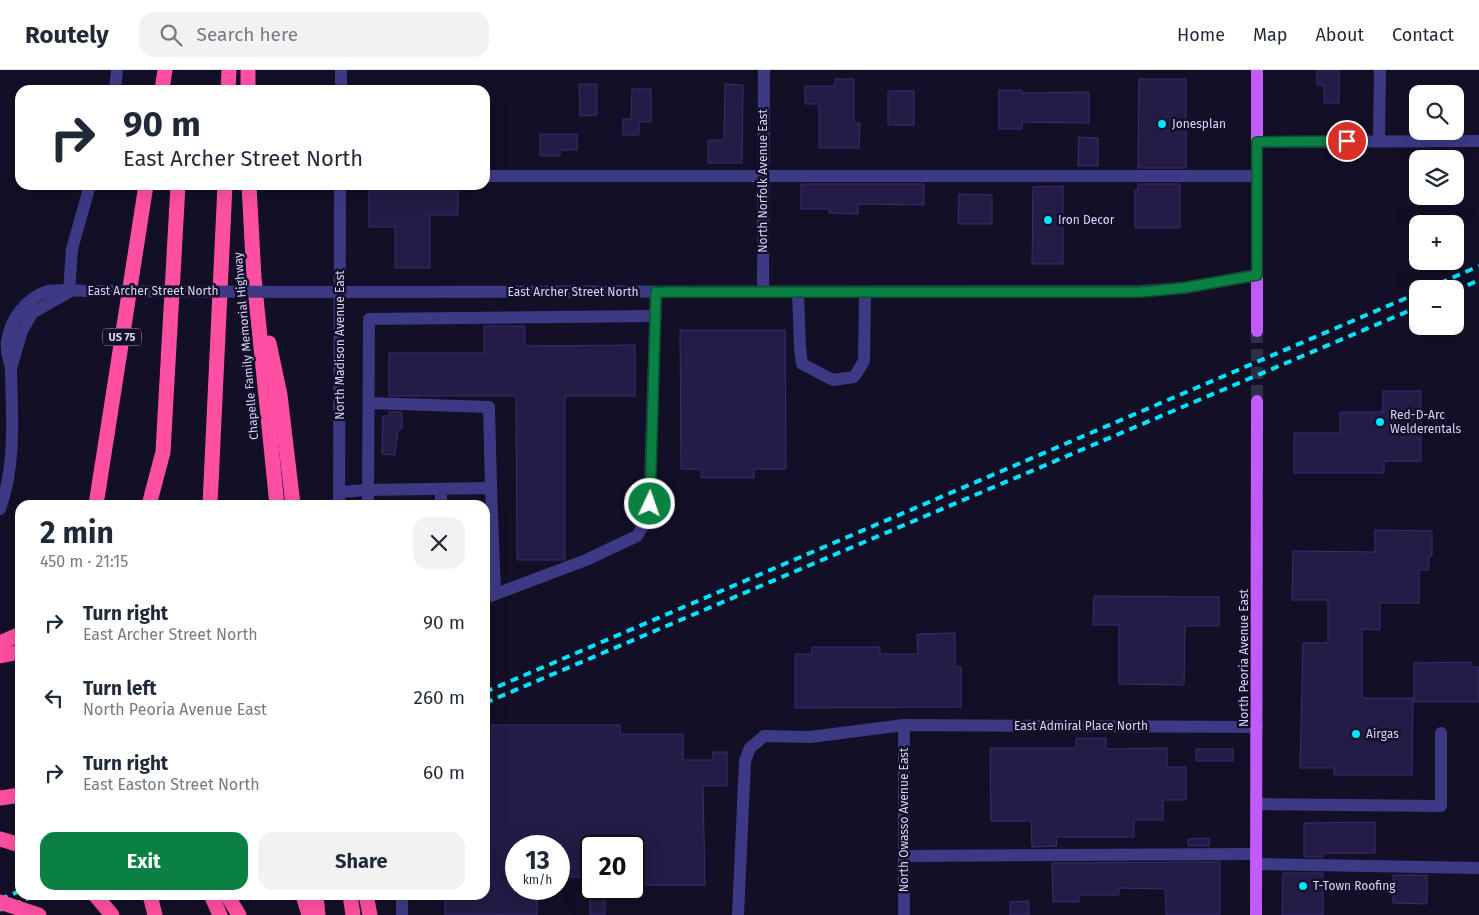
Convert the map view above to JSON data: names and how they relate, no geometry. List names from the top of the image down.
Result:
{
  "streets": {
    "highway": ["US 75", "Chapelle Family Memorial Highway"],
    "main road": ["North Peoria Avenue East"],
    "street": [
      "North Norfolk Avenue East",
      "East Archer Street North",
      "North Madison Avenue East",
      "East Admiral Place North",
      "North Owasso Avenue East"
    ]
  },
  "crossings": [
    ["North Norfolk Avenue East", "East Archer Street North"],
    ["East Archer Street North", "North Madison Avenue East"],
    ["North Peoria Avenue East", "East Admiral Place North"],
    ["East Admiral Place North", "North Owasso Avenue East"]
  ],
  "places": [
    "Jonesplan",
    "Iron Decor",
    "Red-D-Arc Welderentals",
    "Airgas",
    "T-Town Roofing"
  ],
  "page": {
    "header": "Routely",
    "search": "Search here",
    "nav": [
      "Home",
      "Map",
      "About",
      "Contact"
    ],
    "map_buttons": ["+", "−"],
    "turn": ["90 m", "East Archer Street North"],
    "heading": ["2 min", "450 m · 21:15"],
    "list": [
      {
        "name": "Turn right",
        "note": "East Archer Street North",
        "value": "90 m"
      },
      {
        "name": "Turn left",
        "note": "North Peoria Avenue East",
        "value": "260 m"
      },
      {
        "name": "Turn right",
        "note": "East Easton Street North",
        "value": "60 m"
      }
    ],
    "buttons": ["Exit", "Share"],
    "speed": "13 km/h",
    "limit": "20"
  }
}
